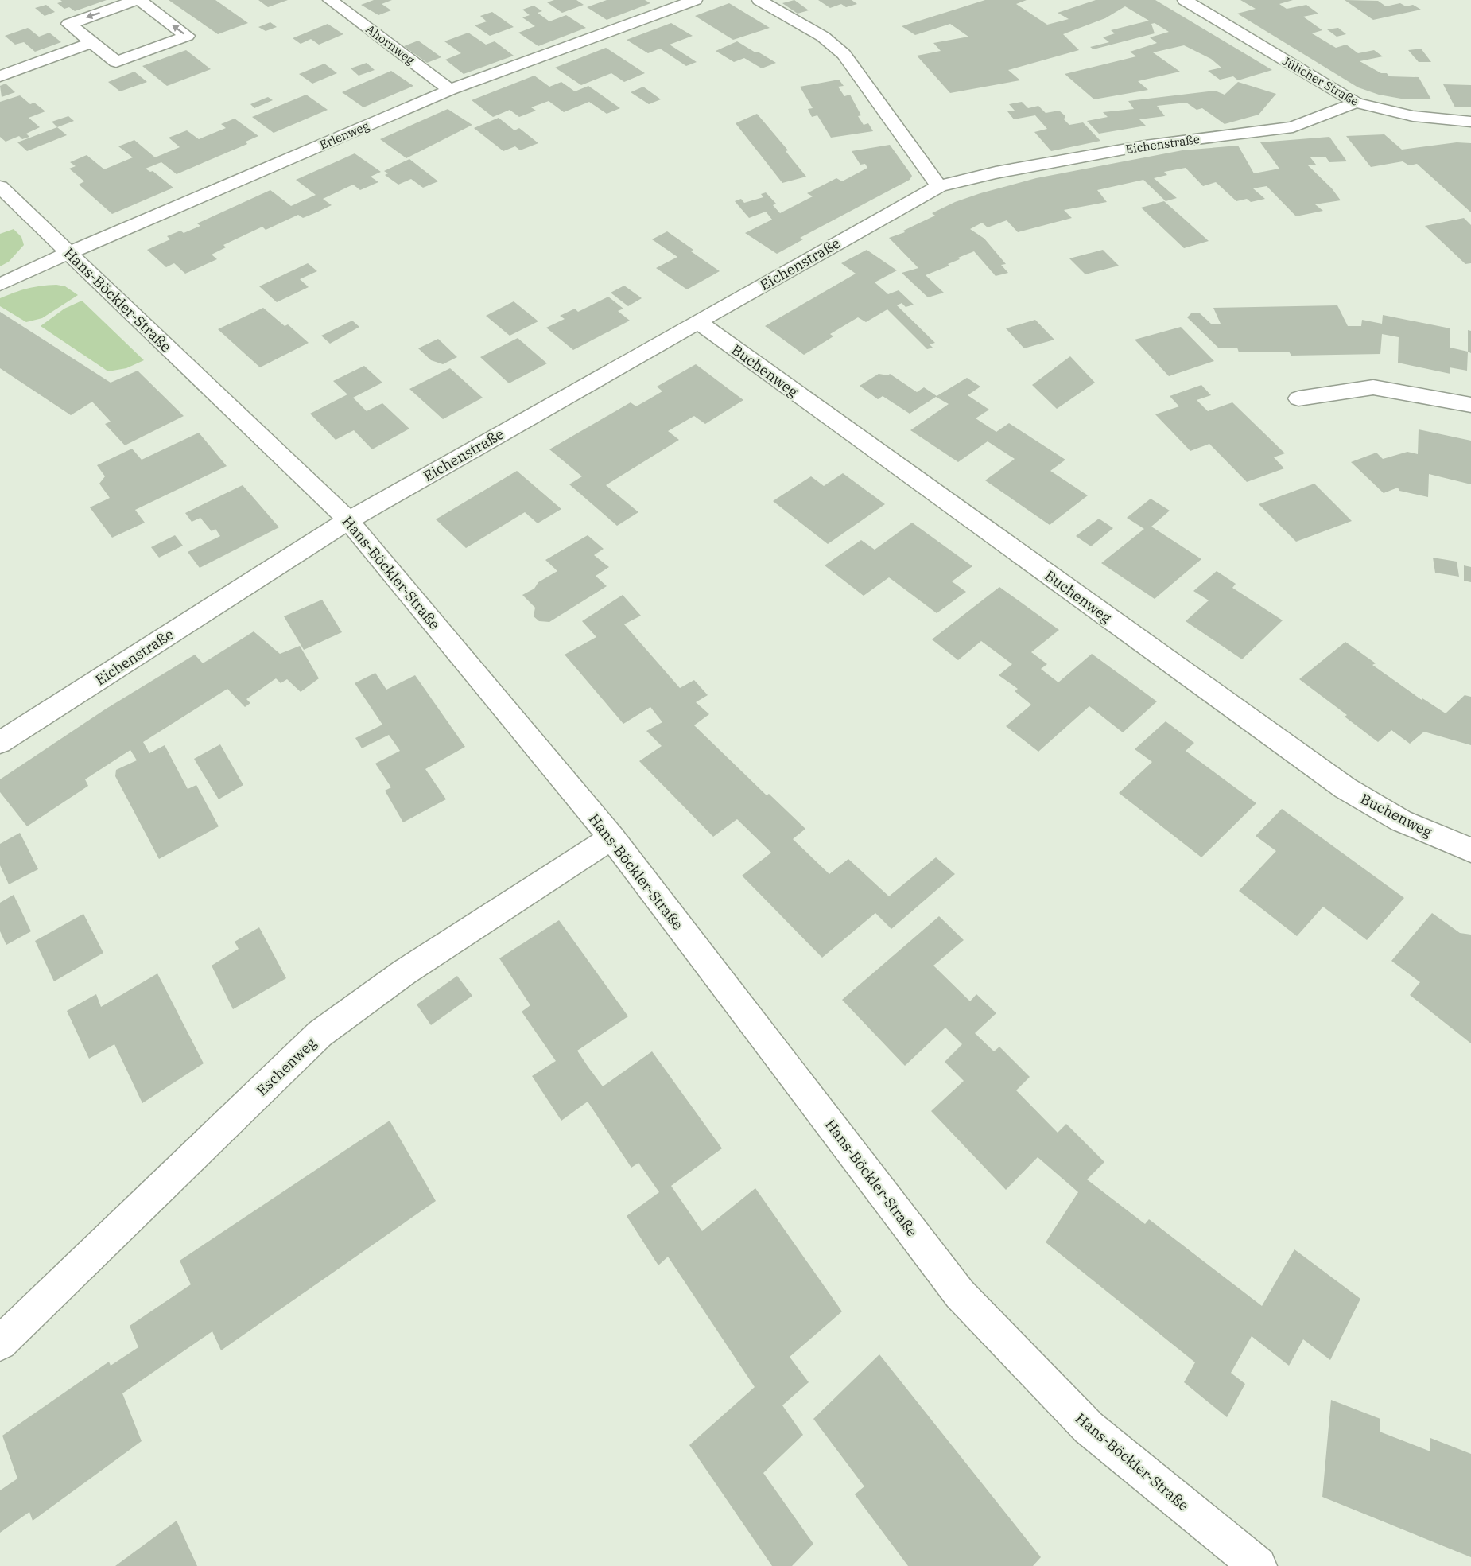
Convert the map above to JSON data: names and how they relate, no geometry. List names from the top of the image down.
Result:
{
  "streets": {
    "street": [
      "Ahornweg",
      "Jülicher Straße",
      "Erlenweg",
      "Eichenstraße",
      "Hans-Böckler-Straße",
      "Buchenweg",
      "Eschenweg"
    ]
  },
  "crossings": [
    ["Ahornweg", "Erlenweg"],
    ["Jülicher Straße", "Eichenstraße"],
    ["Erlenweg", "Hans-Böckler-Straße"],
    ["Eichenstraße", "Hans-Böckler-Straße"],
    ["Eichenstraße", "Buchenweg"],
    ["Hans-Böckler-Straße", "Eschenweg"]
  ]
}
